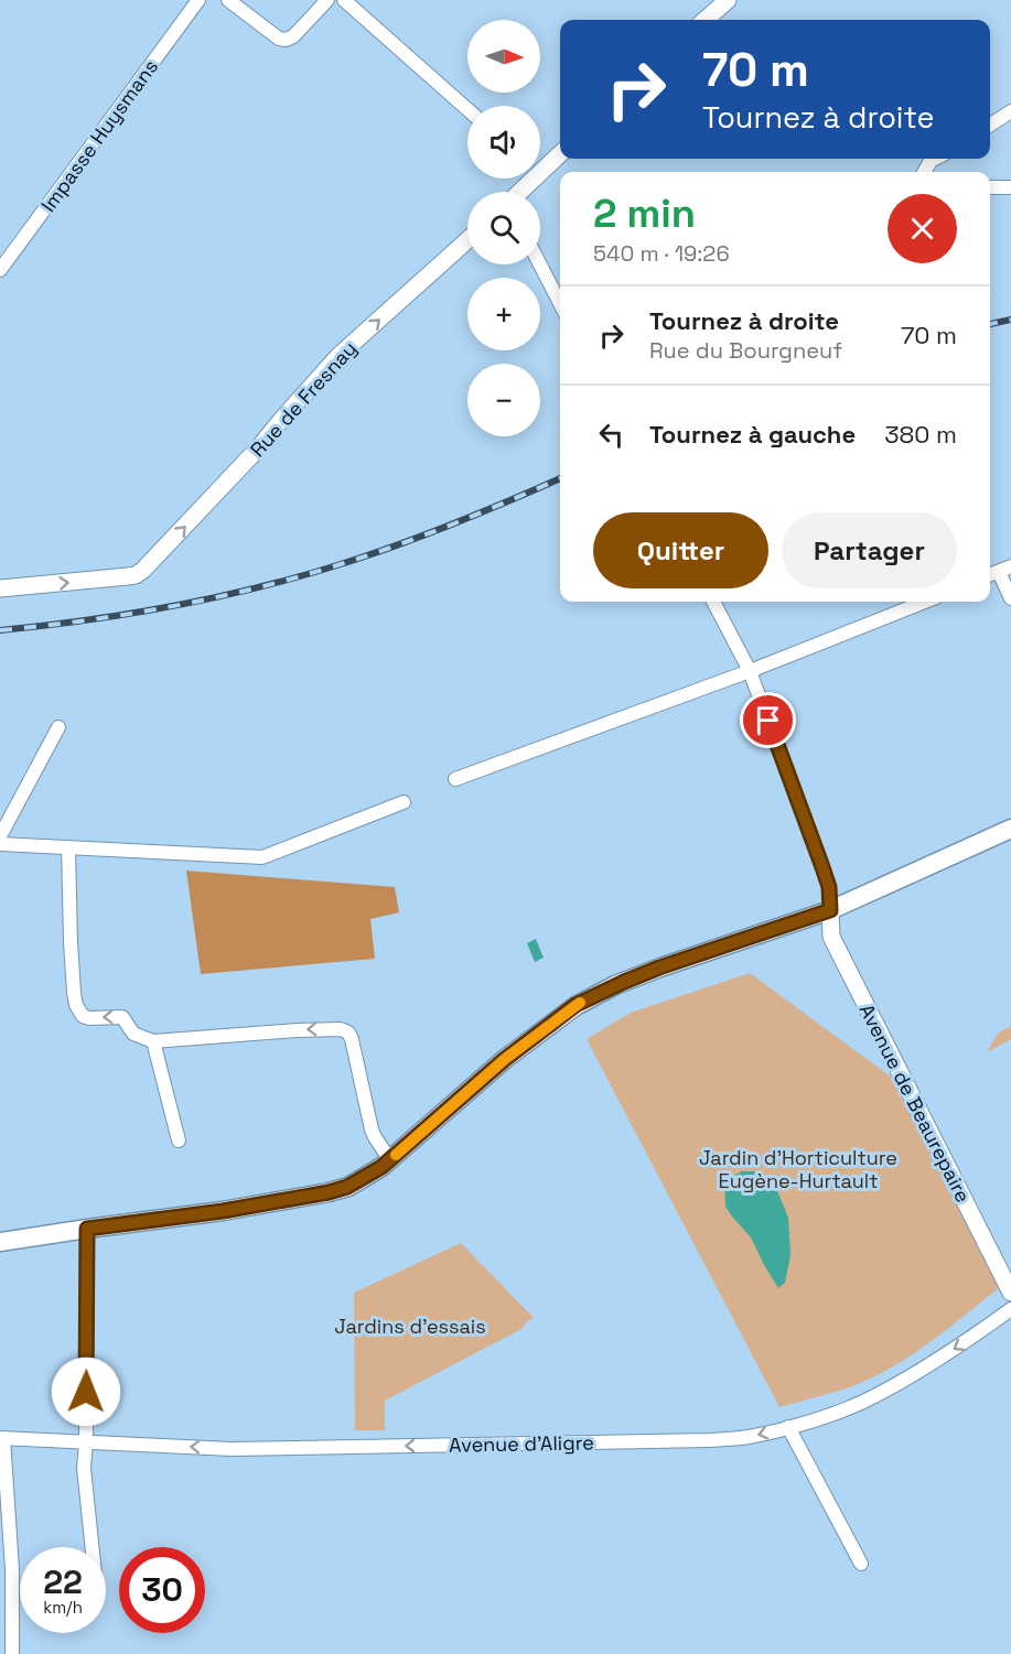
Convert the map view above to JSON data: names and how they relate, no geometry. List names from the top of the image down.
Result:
{
  "streets": {
    "street": [
      "Impasse Huysmans",
      "Rue de Fresnay",
      "Avenue de Beaurepaire",
      "Avenue d'Aligre"
    ]
  },
  "one_way": ["Rue de Fresnay", "Avenue d'Aligre"],
  "parks": ["Jardin d'Horticulture Eugène-Hurtault", "Jardins d’essais"],
  "north": "right",
  "page": {
    "map_buttons": ["+", "−"],
    "turn": ["70 m", "Tournez à droite"],
    "heading": ["2 min", "540 m · 19:26"],
    "list": [
      {
        "name": "Tournez à droite",
        "note": "Rue du Bourgneuf",
        "value": "70 m"
      },
      {
        "name": "Tournez à gauche",
        "value": "380 m"
      }
    ],
    "buttons": ["Quitter", "Partager"],
    "speed": "22 km/h",
    "limit": "30"
  }
}
